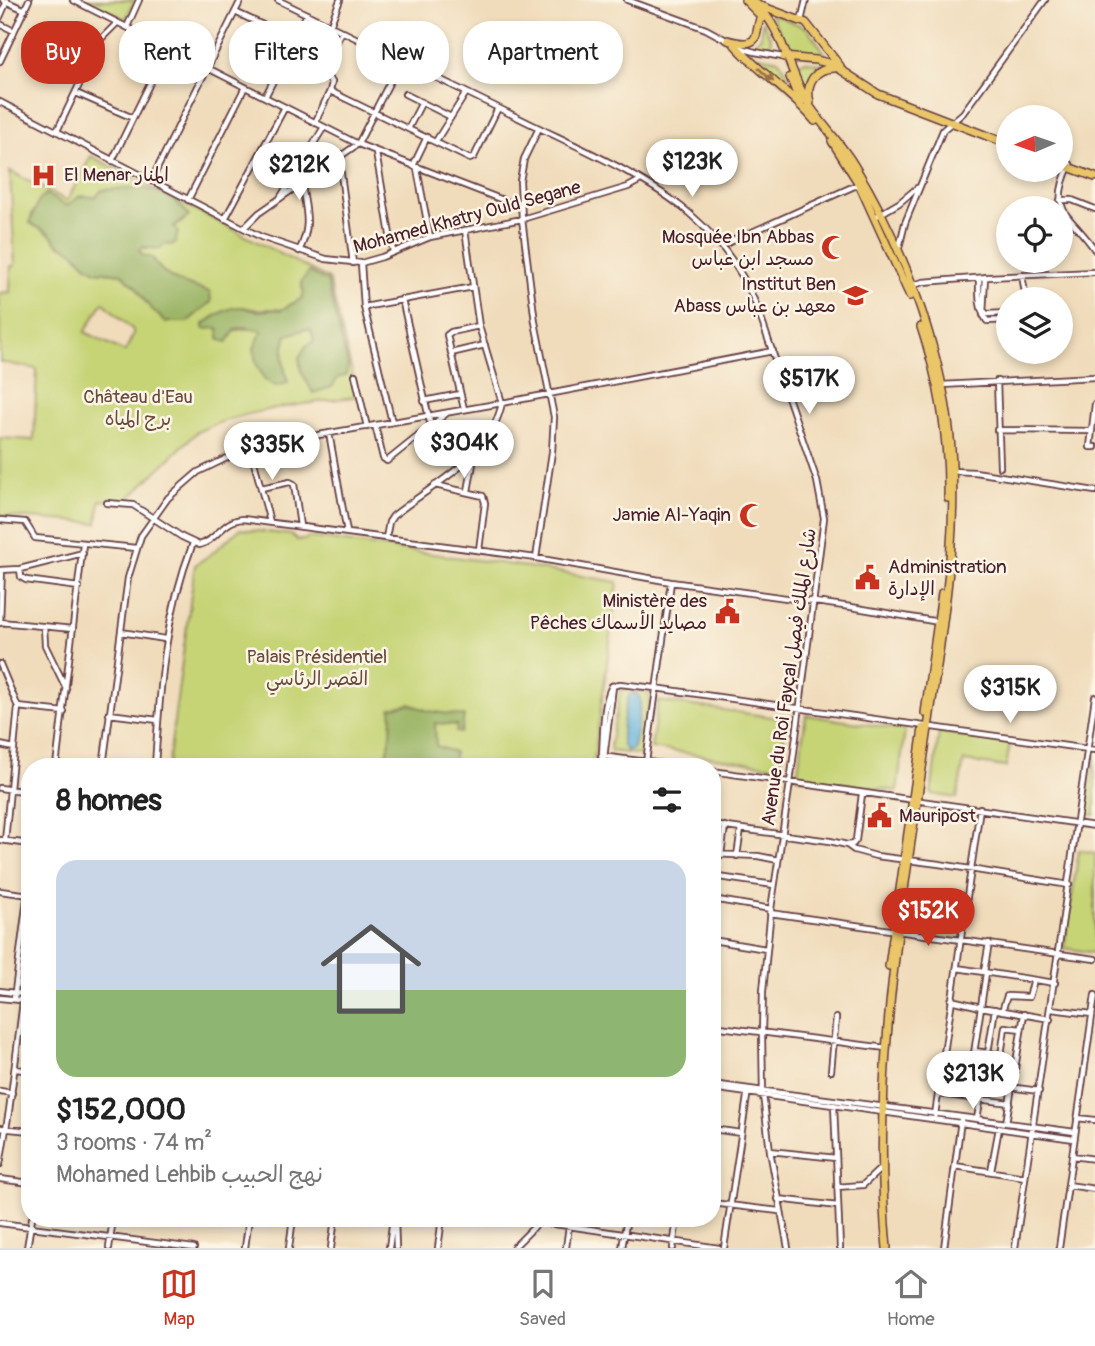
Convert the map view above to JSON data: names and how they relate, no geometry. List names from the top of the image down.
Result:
{
  "streets": {
    "street": ["Mohamed Khatry Ould Segane", "Avenue du Roi Fayçal شارع الملك فيصل"]
  },
  "crossings": [
    ["Mohamed Khatry Ould Segane", "Avenue du Roi Fayçal شارع الملك فيصل"]
  ],
  "parks": ["Château d'Eau برج المياه", "Palais Présidentiel القصر الرئاسي"],
  "places": {
    "hospital": ["El Menar المنار"],
    "mosque": ["Mosquée Ibn Abbas مسجد ابن عباس", "Jamie Al-Yaqin"],
    "school or university": ["Institut Ben Abass معهد بن عباس"],
    "public building": ["Administration الإدارة", "Ministère des Pêches مصايد الأسماك", "Mauripost"]
  },
  "north": "left",
  "page": {
    "chip": [
      "Buy",
      "Rent",
      "Filters",
      "New",
      "Apartment"
    ],
    "price": [
      "$123K",
      "$212K",
      "$517K",
      "$304K",
      "$335K",
      "$315K",
      "$152K",
      "$213K"
    ],
    "heading": "8 homes",
    "list": [
      {
        "name": "$152,000",
        "note": "3 rooms · 74 m² · Mohamed Lehbib نهج الحبيب"
      }
    ],
    "tabs": ["Map", "Saved", "Home"]
  }
}
